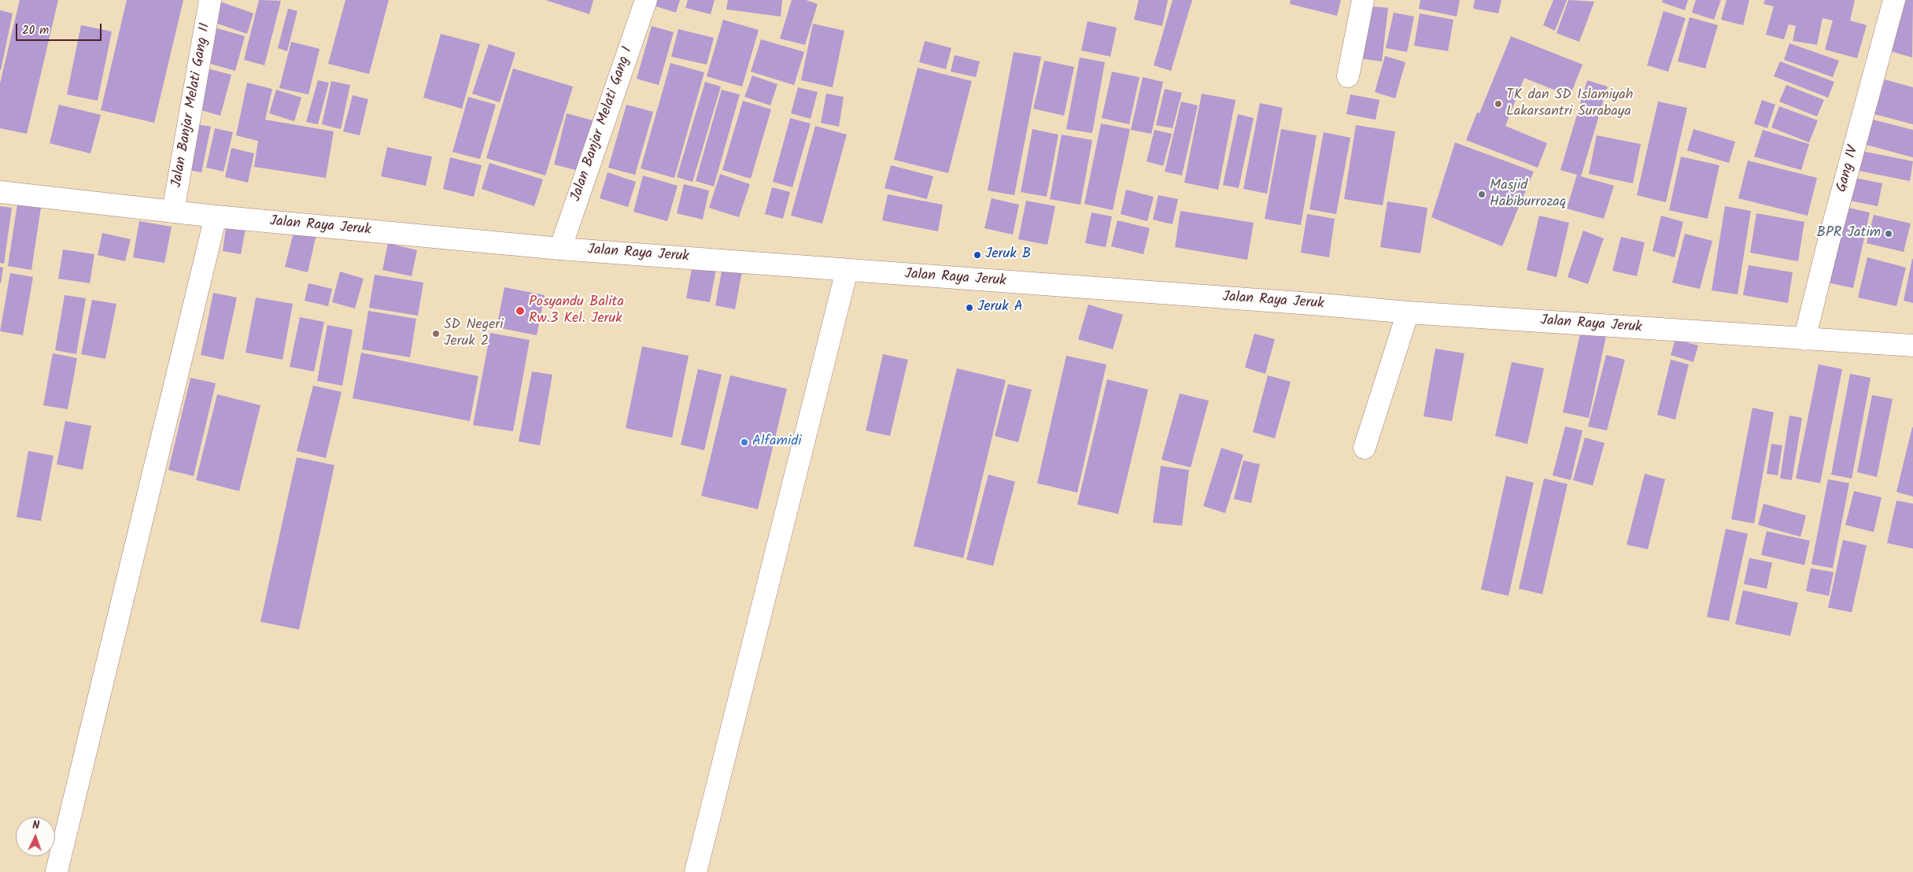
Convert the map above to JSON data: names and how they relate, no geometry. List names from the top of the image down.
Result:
{
  "streets": {
    "main road": [
      "Jalan Banjar Melati Gang II",
      "Jalan Banjar Melati Gang I",
      "Gang IV",
      "Jalan Raya Jeruk"
    ]
  },
  "crossings": [
    ["Jalan Banjar Melati Gang II", "Jalan Raya Jeruk"],
    ["Jalan Banjar Melati Gang I", "Jalan Raya Jeruk"],
    ["Gang IV", "Jalan Raya Jeruk"]
  ],
  "places": [
    "TK dan SD Islamiyah Lakarsantri Surabaya",
    "Masjid Habiburrozaq",
    "BPR Jatim",
    "Jeruk B",
    "Jeruk A",
    "Posyandu Balita Rw.3 Kel. Jeruk",
    "SD Negeri Jeruk 2",
    "Alfamidi"
  ],
  "scale_bar": "20 m",
  "north": "top"
}
